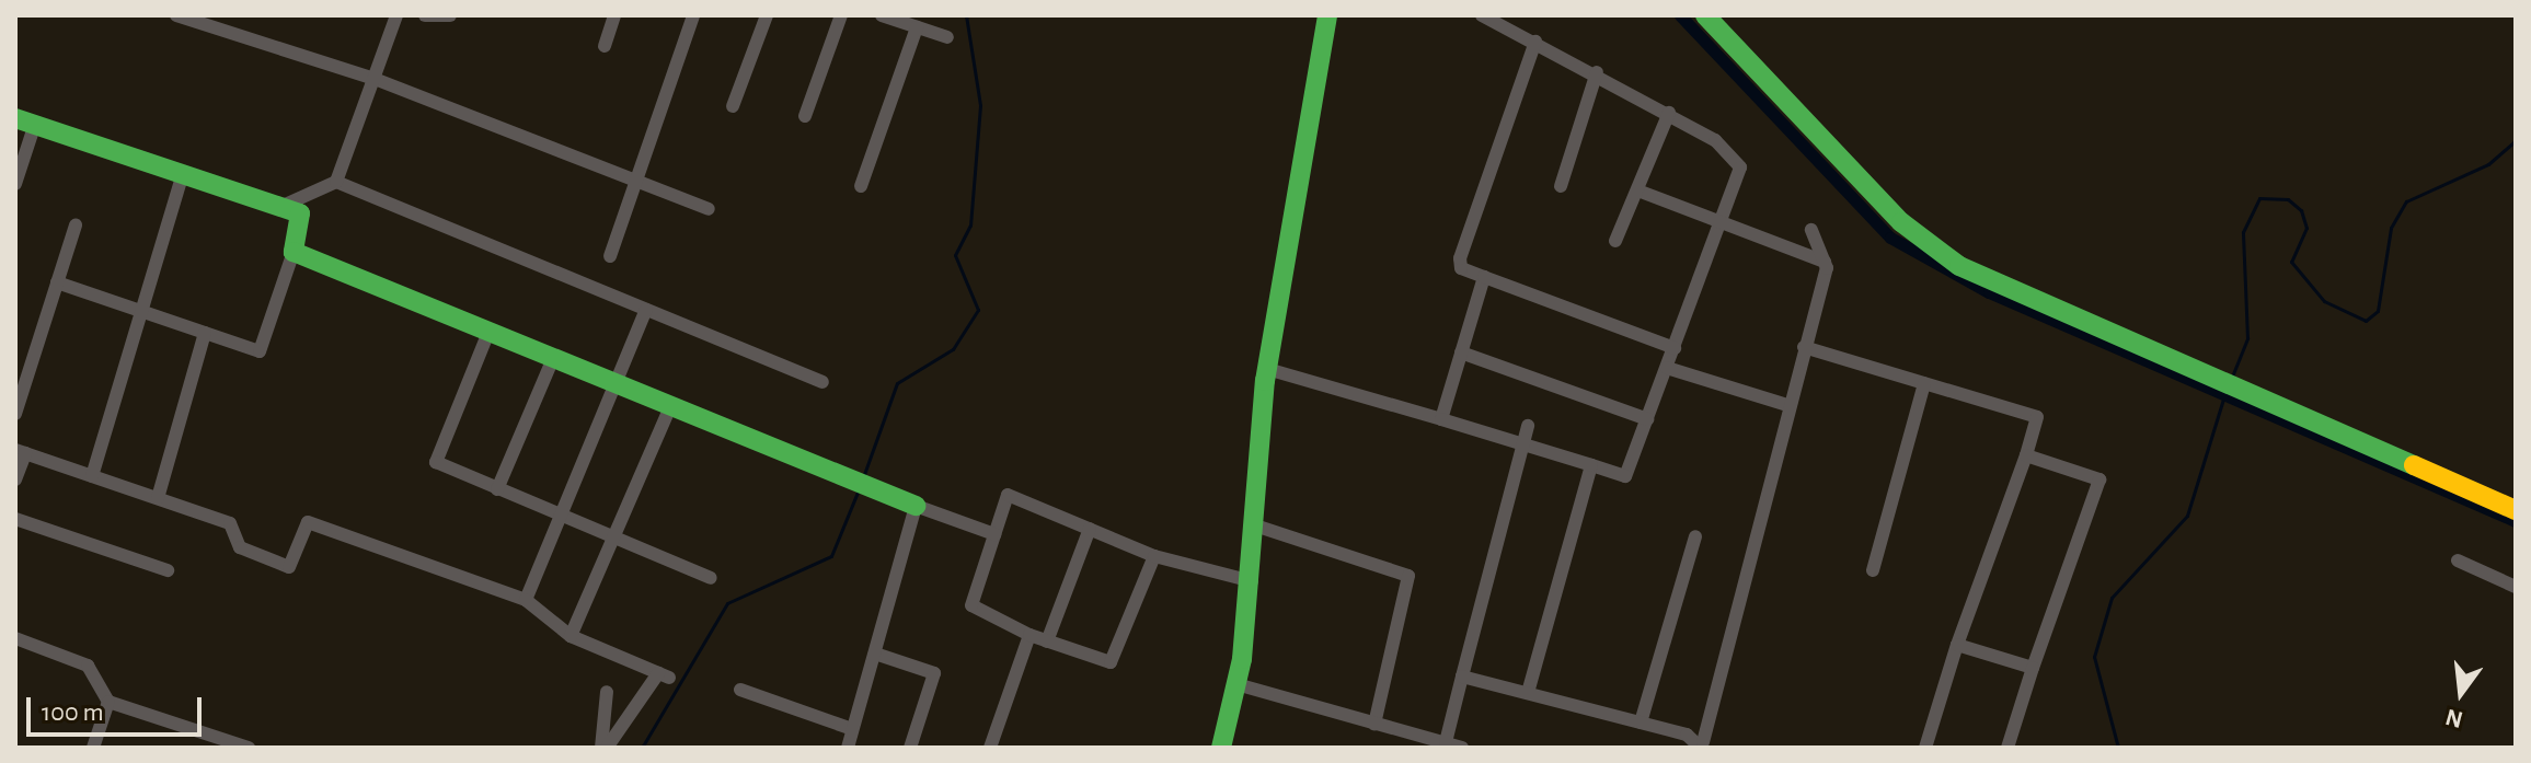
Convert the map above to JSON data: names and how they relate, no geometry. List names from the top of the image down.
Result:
{
  "scale_bar": "100 m",
  "north": "bottom"
}
